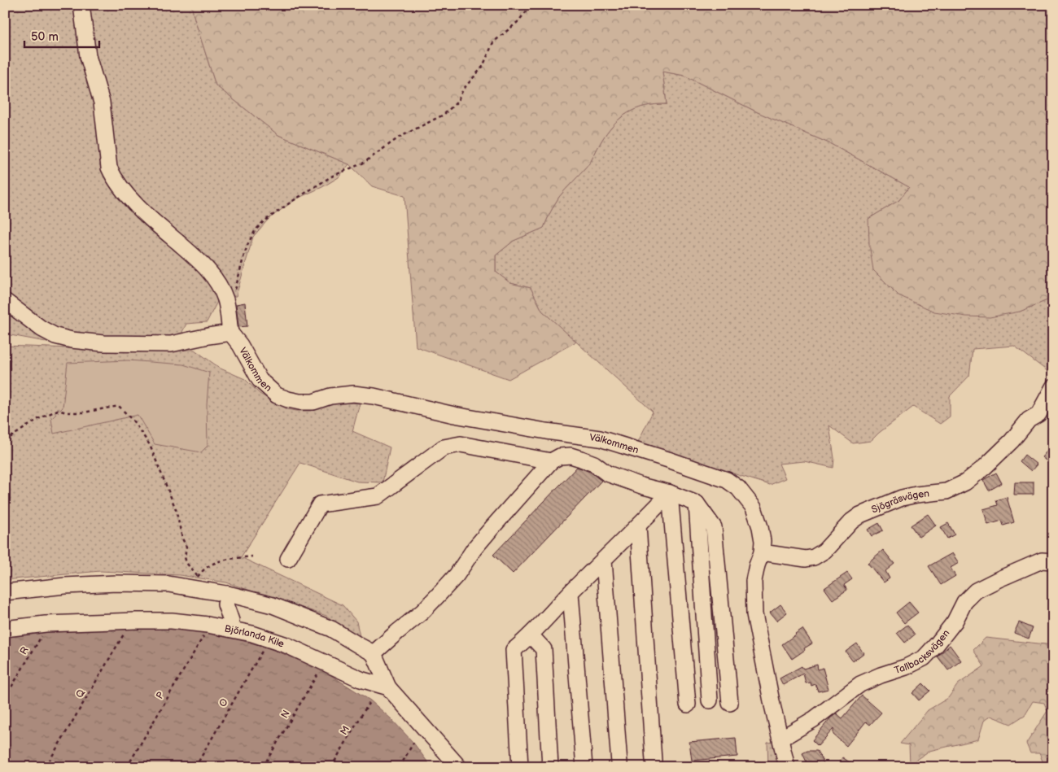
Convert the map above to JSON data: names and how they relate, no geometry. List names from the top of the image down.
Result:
{
  "streets": {
    "street": [
      "Välkommen",
      "Sjögräsvägen",
      "Björlanda Kile",
      "Tallbacksvägen"
    ],
    "path": [
      "R",
      "Q",
      "P",
      "O",
      "N",
      "M"
    ]
  },
  "crossings": [
    ["Välkommen", "Sjögräsvägen"],
    ["Välkommen", "Tallbacksvägen"]
  ],
  "scale_bar": "50 m"
}
